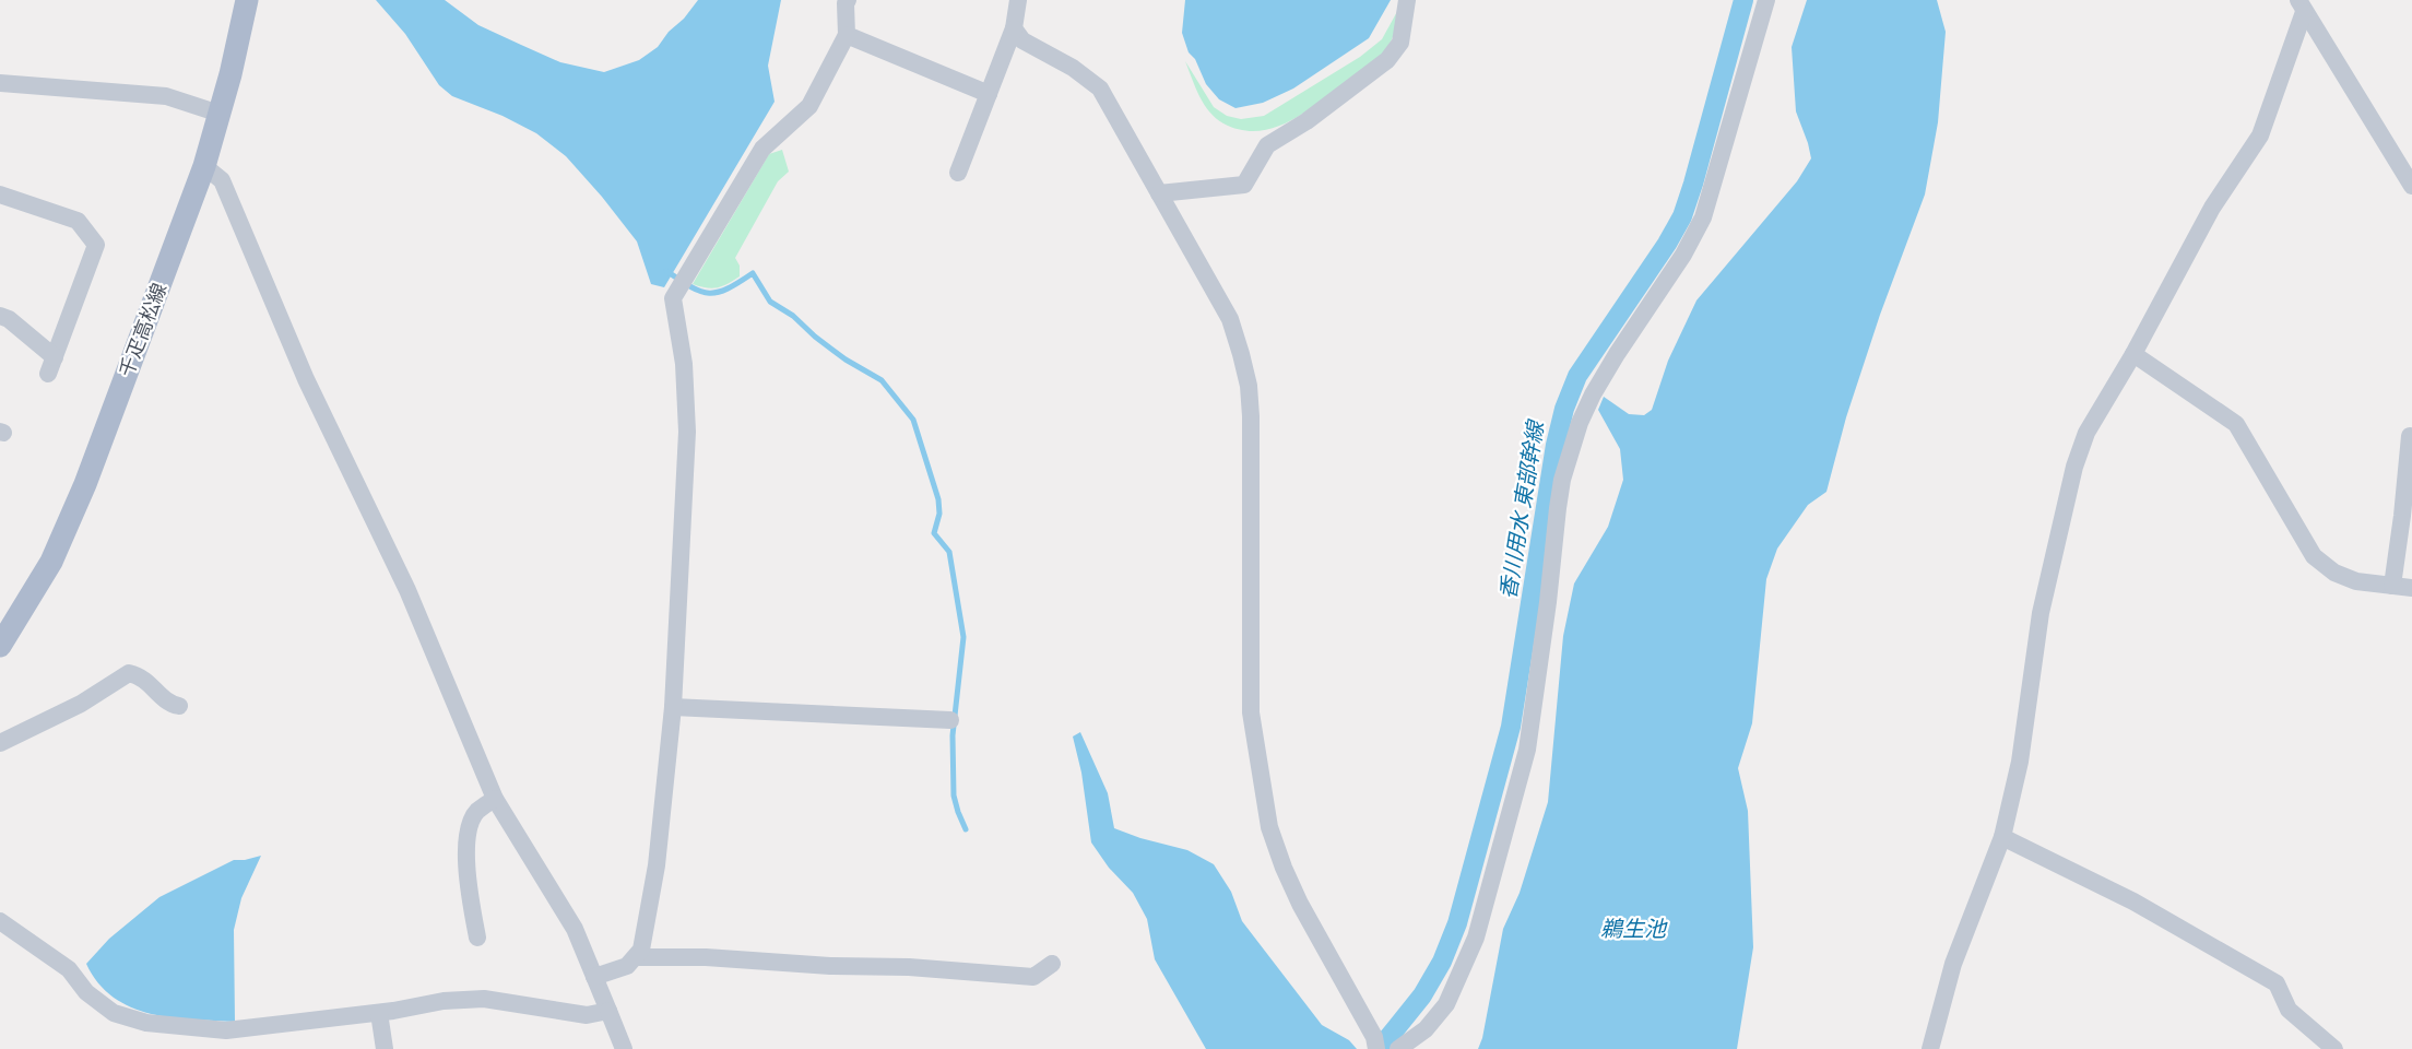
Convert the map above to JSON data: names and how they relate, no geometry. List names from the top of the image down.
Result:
{
  "streets": {
    "main road": ["千疋高松線"]
  },
  "water": ["香川用水 東部幹線", "鵜生池"]
}
